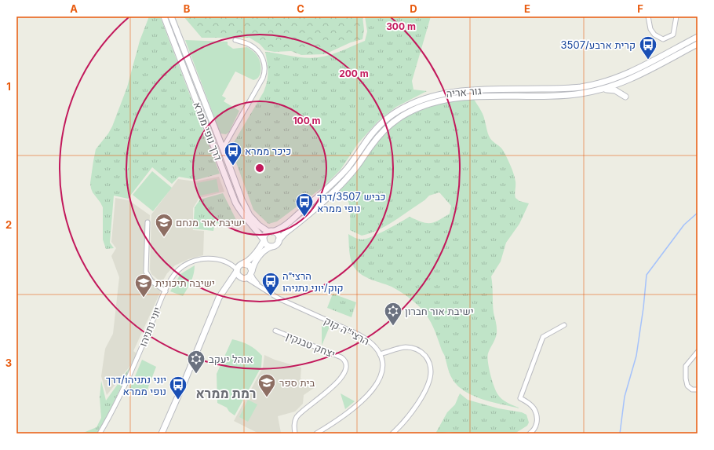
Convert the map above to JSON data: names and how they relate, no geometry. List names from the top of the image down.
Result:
{
  "streets": {
    "main road": ["גור אריה", "דרך נופי ממרא"],
    "street": ["יוני נתניהו", "הרצי\"ה קוק", "יצחק טבנקין"]
  },
  "crossings": [
    ["גור אריה", "דרך נופי ממרא"]
  ],
  "districts": ["רמת ממרא"],
  "places": {
    "bus stop": [
      "קרית ארבע/3507",
      "כיכר ממרא",
      "כביש 3507/דרך נופי ממרא",
      "הרצי״ה קוק/יוני נתניהו",
      "יוני נתניהו/דרך נופי ממרא"
    ],
    "school or university": ["ישיבת אור מנחם", "ישיבה תיכונית", "בית ספר"],
    "synagogue": ["ישיבת אור חברון", "אוהל יעקב"]
  },
  "grid": {
    "columns": [
      "A",
      "B",
      "C",
      "D",
      "E",
      "F"
    ],
    "rows": ["1", "2", "3"]
  },
  "rings": ["300 m", "200 m", "100 m"]
}
